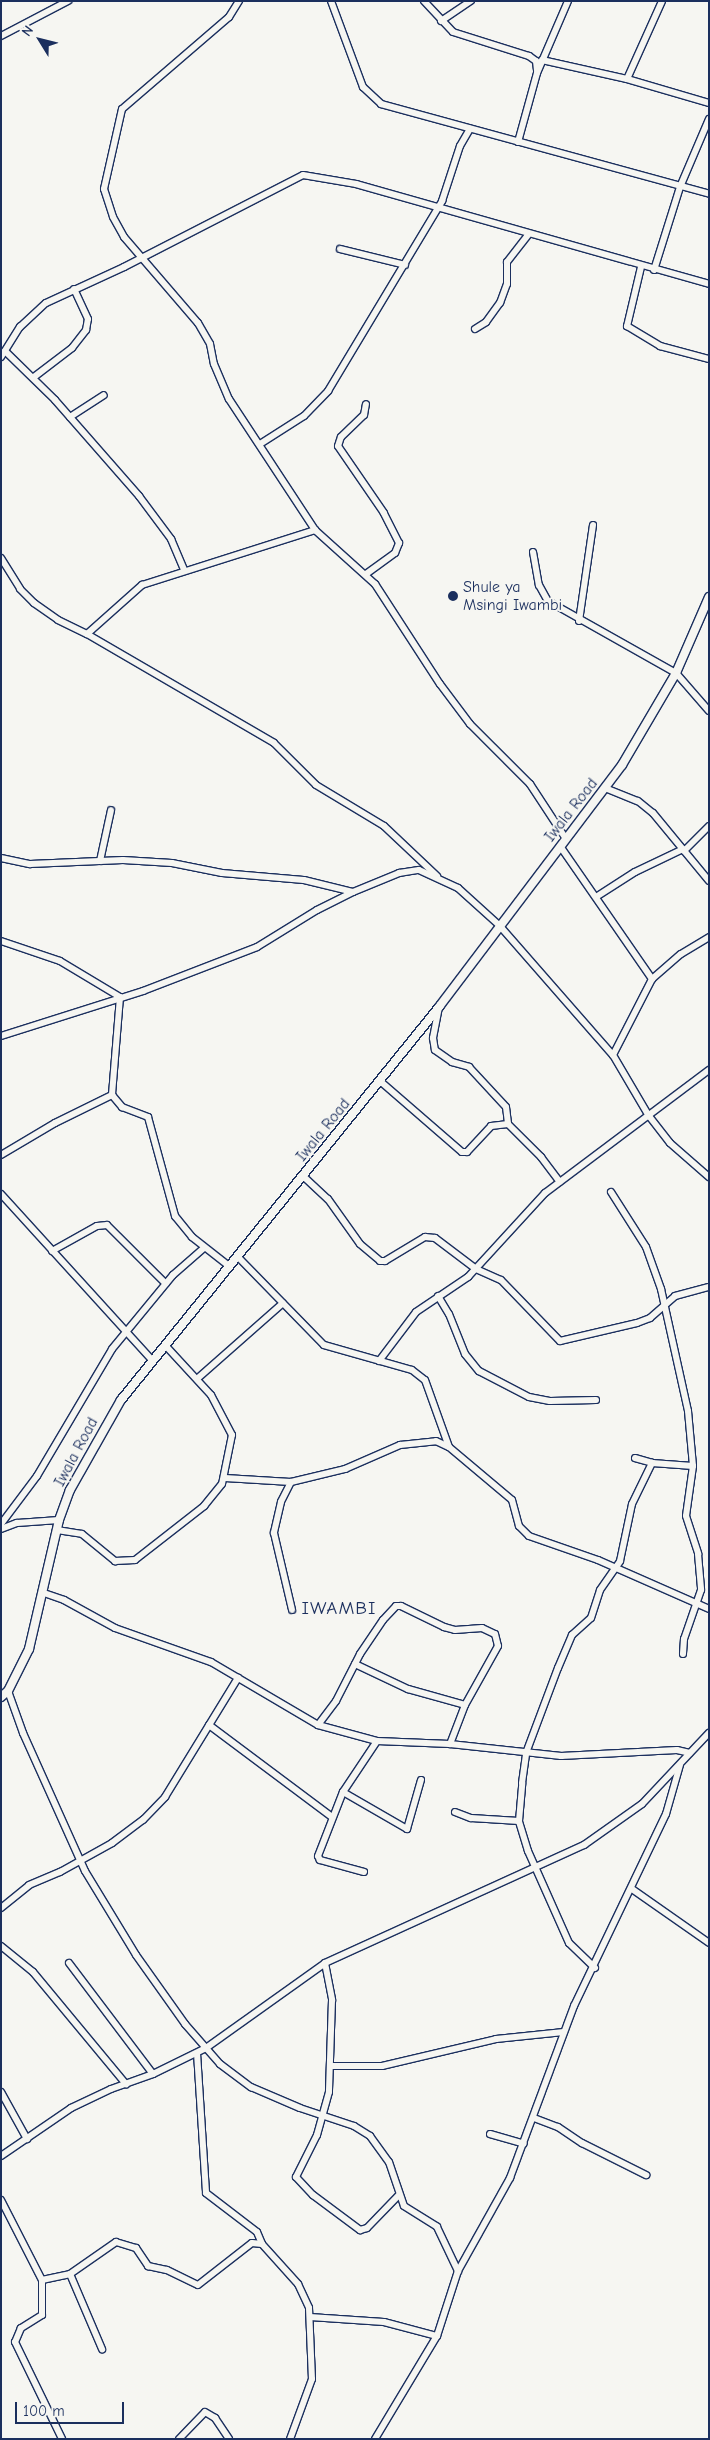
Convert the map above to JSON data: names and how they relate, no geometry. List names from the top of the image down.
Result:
{
  "streets": {
    "street": ["Iwala Road"]
  },
  "districts": ["IWAMBI"],
  "places": ["Shule ya Msingi Iwambi"],
  "scale_bar": "100 m",
  "north": "top left"
}
